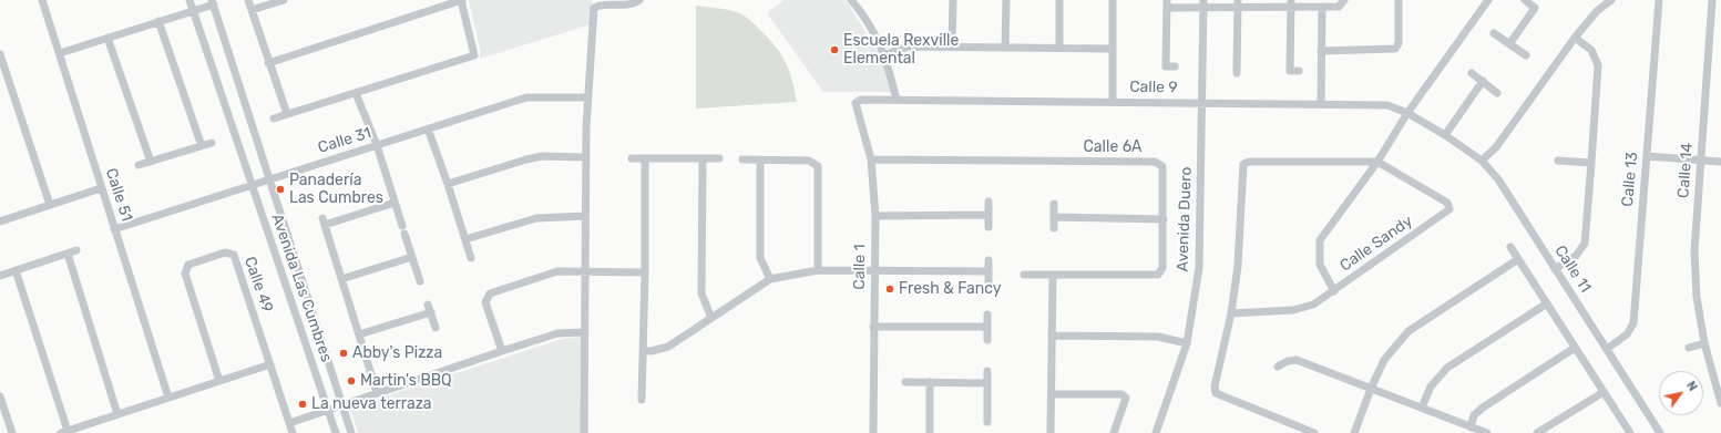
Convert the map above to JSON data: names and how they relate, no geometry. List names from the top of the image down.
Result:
{
  "streets": {
    "street": [
      "Calle 9",
      "Calle 31",
      "Calle 6A",
      "Calle 14",
      "Calle 13",
      "Calle 51",
      "Avenida Duero",
      "Calle Sandy",
      "Calle 1",
      "Calle 11",
      "Calle 49",
      "Avenida Las Cumbres"
    ]
  },
  "crossings": [
    ["Calle 9", "Avenida Duero"],
    ["Calle 9", "Calle 1"],
    ["Calle 9", "Calle 11"],
    ["Calle 31", "Calle 51"],
    ["Calle 31", "Avenida Las Cumbres"],
    ["Calle 6A", "Calle 1"],
    ["Calle 13", "Calle 11"]
  ],
  "places": [
    "Escuela Rexville Elemental",
    "Panadería Las Cumbres",
    "Fresh & Fancy",
    "Abby's Pizza",
    "Martin's BBQ",
    "La nueva terraza"
  ],
  "north": "top right"
}
